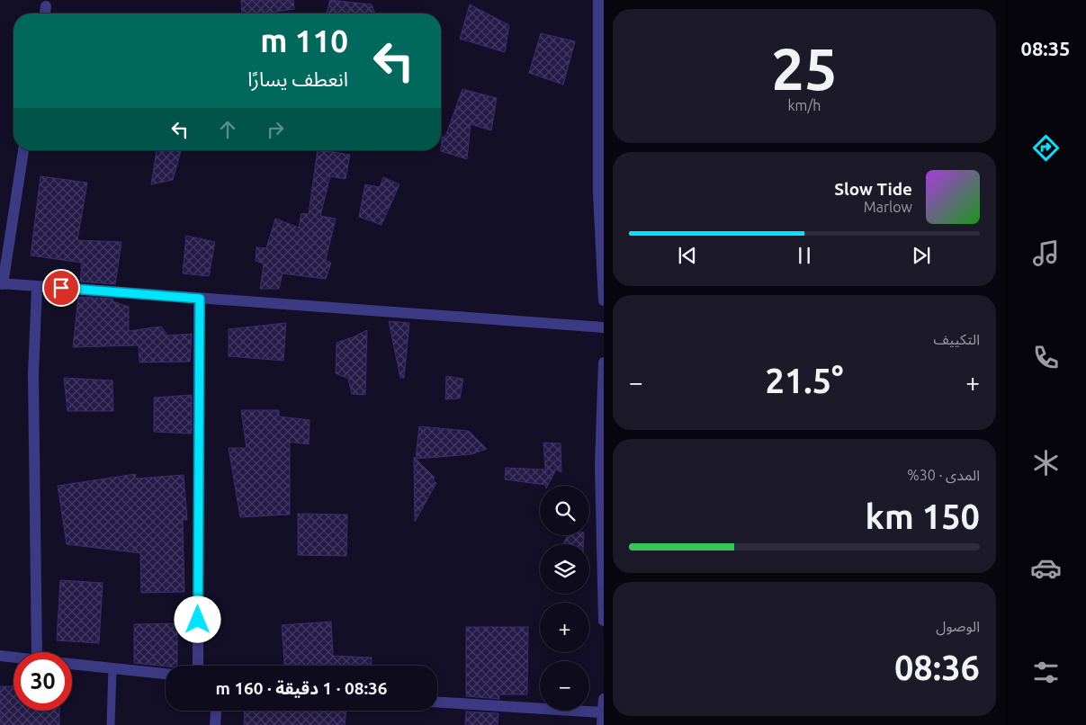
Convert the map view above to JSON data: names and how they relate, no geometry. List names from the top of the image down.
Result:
{
  "page": {
    "tabs": "08:35",
    "tile": [
      ["25", "km/h"],
      "التكييف",
      ["المدى · 30%", "150 km"],
      ["الوصول", "08:36"]
    ],
    "turn": ["110 m", "انعطف يسارًا"],
    "song": ["Slow Tide", "Marlow"],
    "heat": ["−", "21.5°", "+"],
    "map_buttons": ["+", "−"],
    "limit": "30",
    "trip": "08:36 · 1 دقيقة · 160 m"
  }
}
